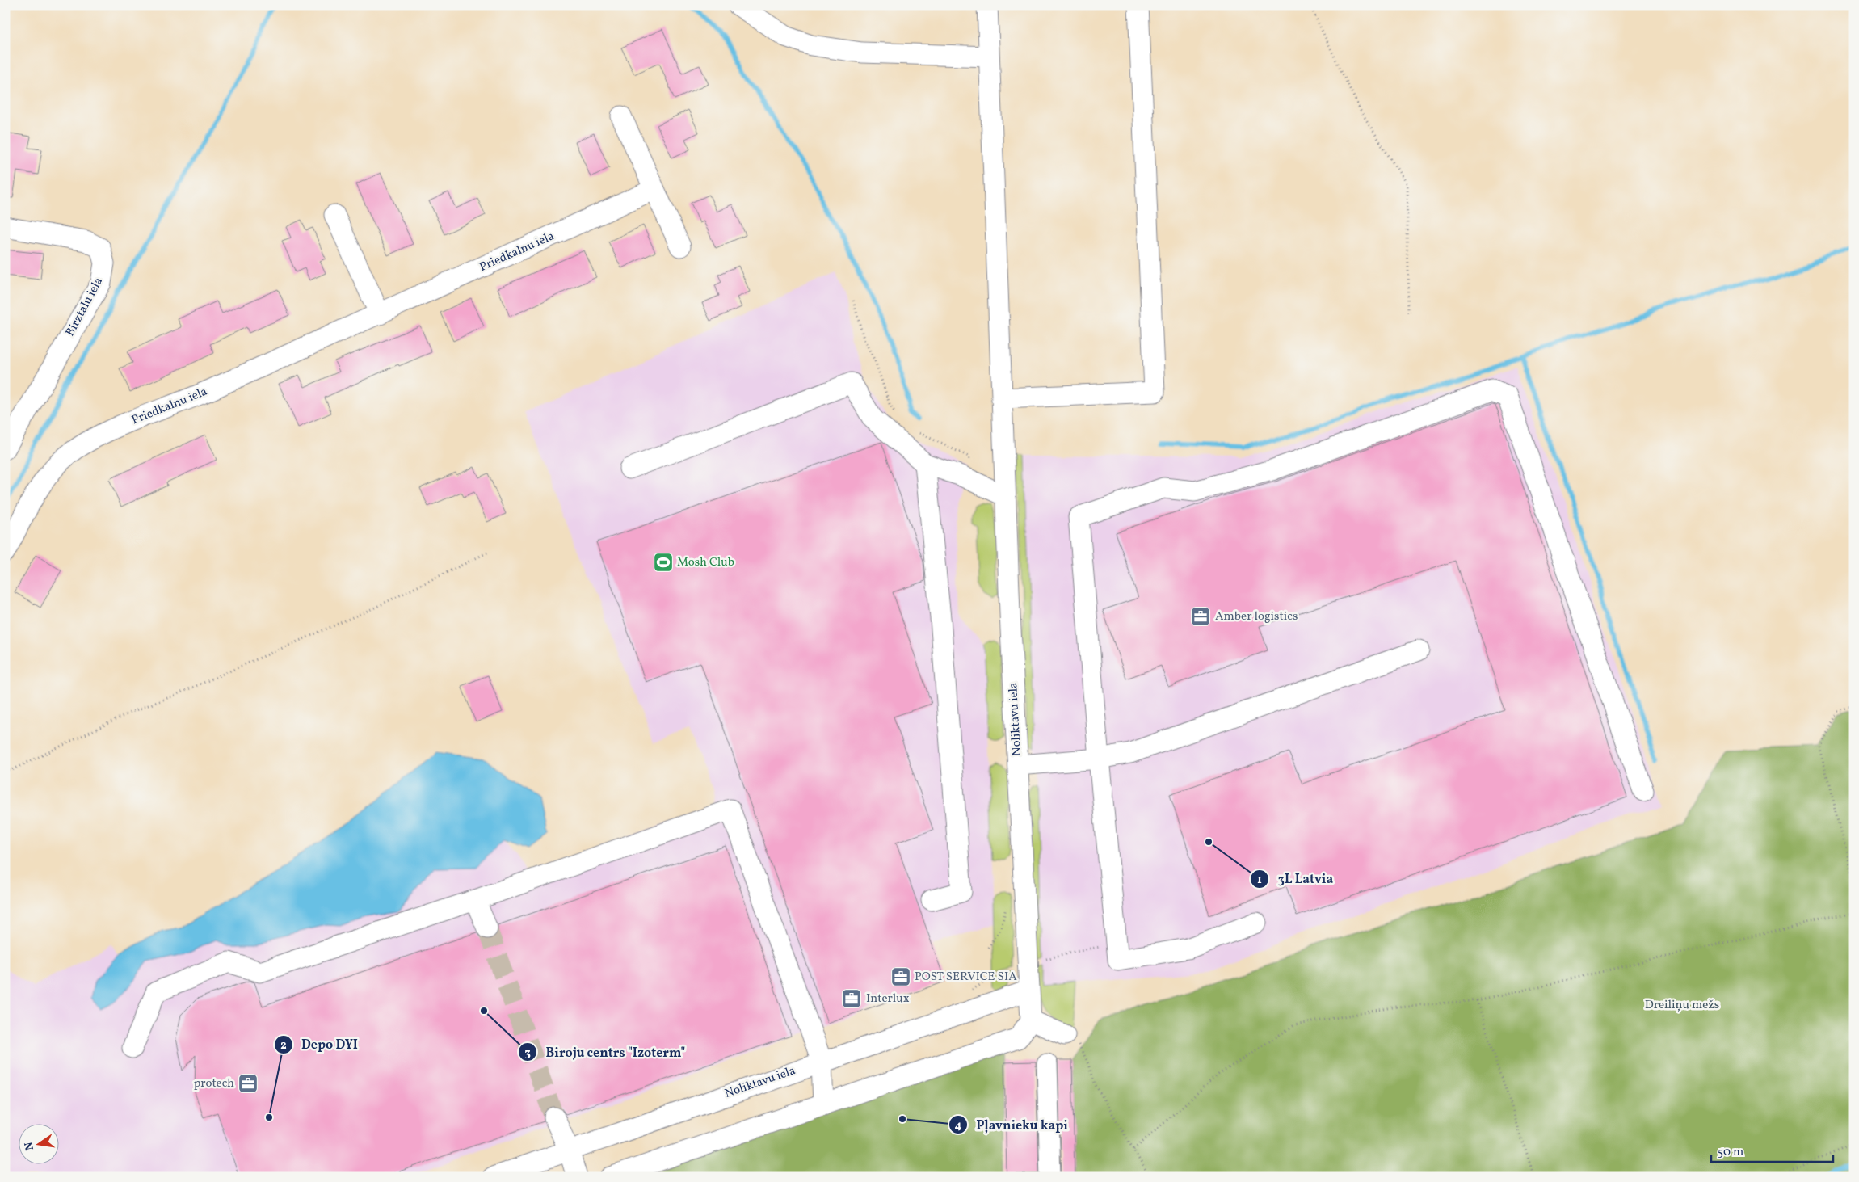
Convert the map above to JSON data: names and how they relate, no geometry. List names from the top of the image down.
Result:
{
  "streets": {
    "street": ["Priedkalnu iela", "Birztalu iela", "Noliktavu iela"]
  },
  "parks": ["Dreiliņu mežs"],
  "places": {
    "sports": ["Mosh Club"],
    "office": [
      "Amber logistics",
      "POST SERVICE SIA",
      "Interlux",
      "protech"
    ],
    "other": [
      "3L Latvia",
      "Biroju centrs \"Izoterm\"",
      "Depo DYI",
      "Pļavnieku kapi"
    ]
  },
  "scale_bar": "50 m",
  "north": "left"
}
